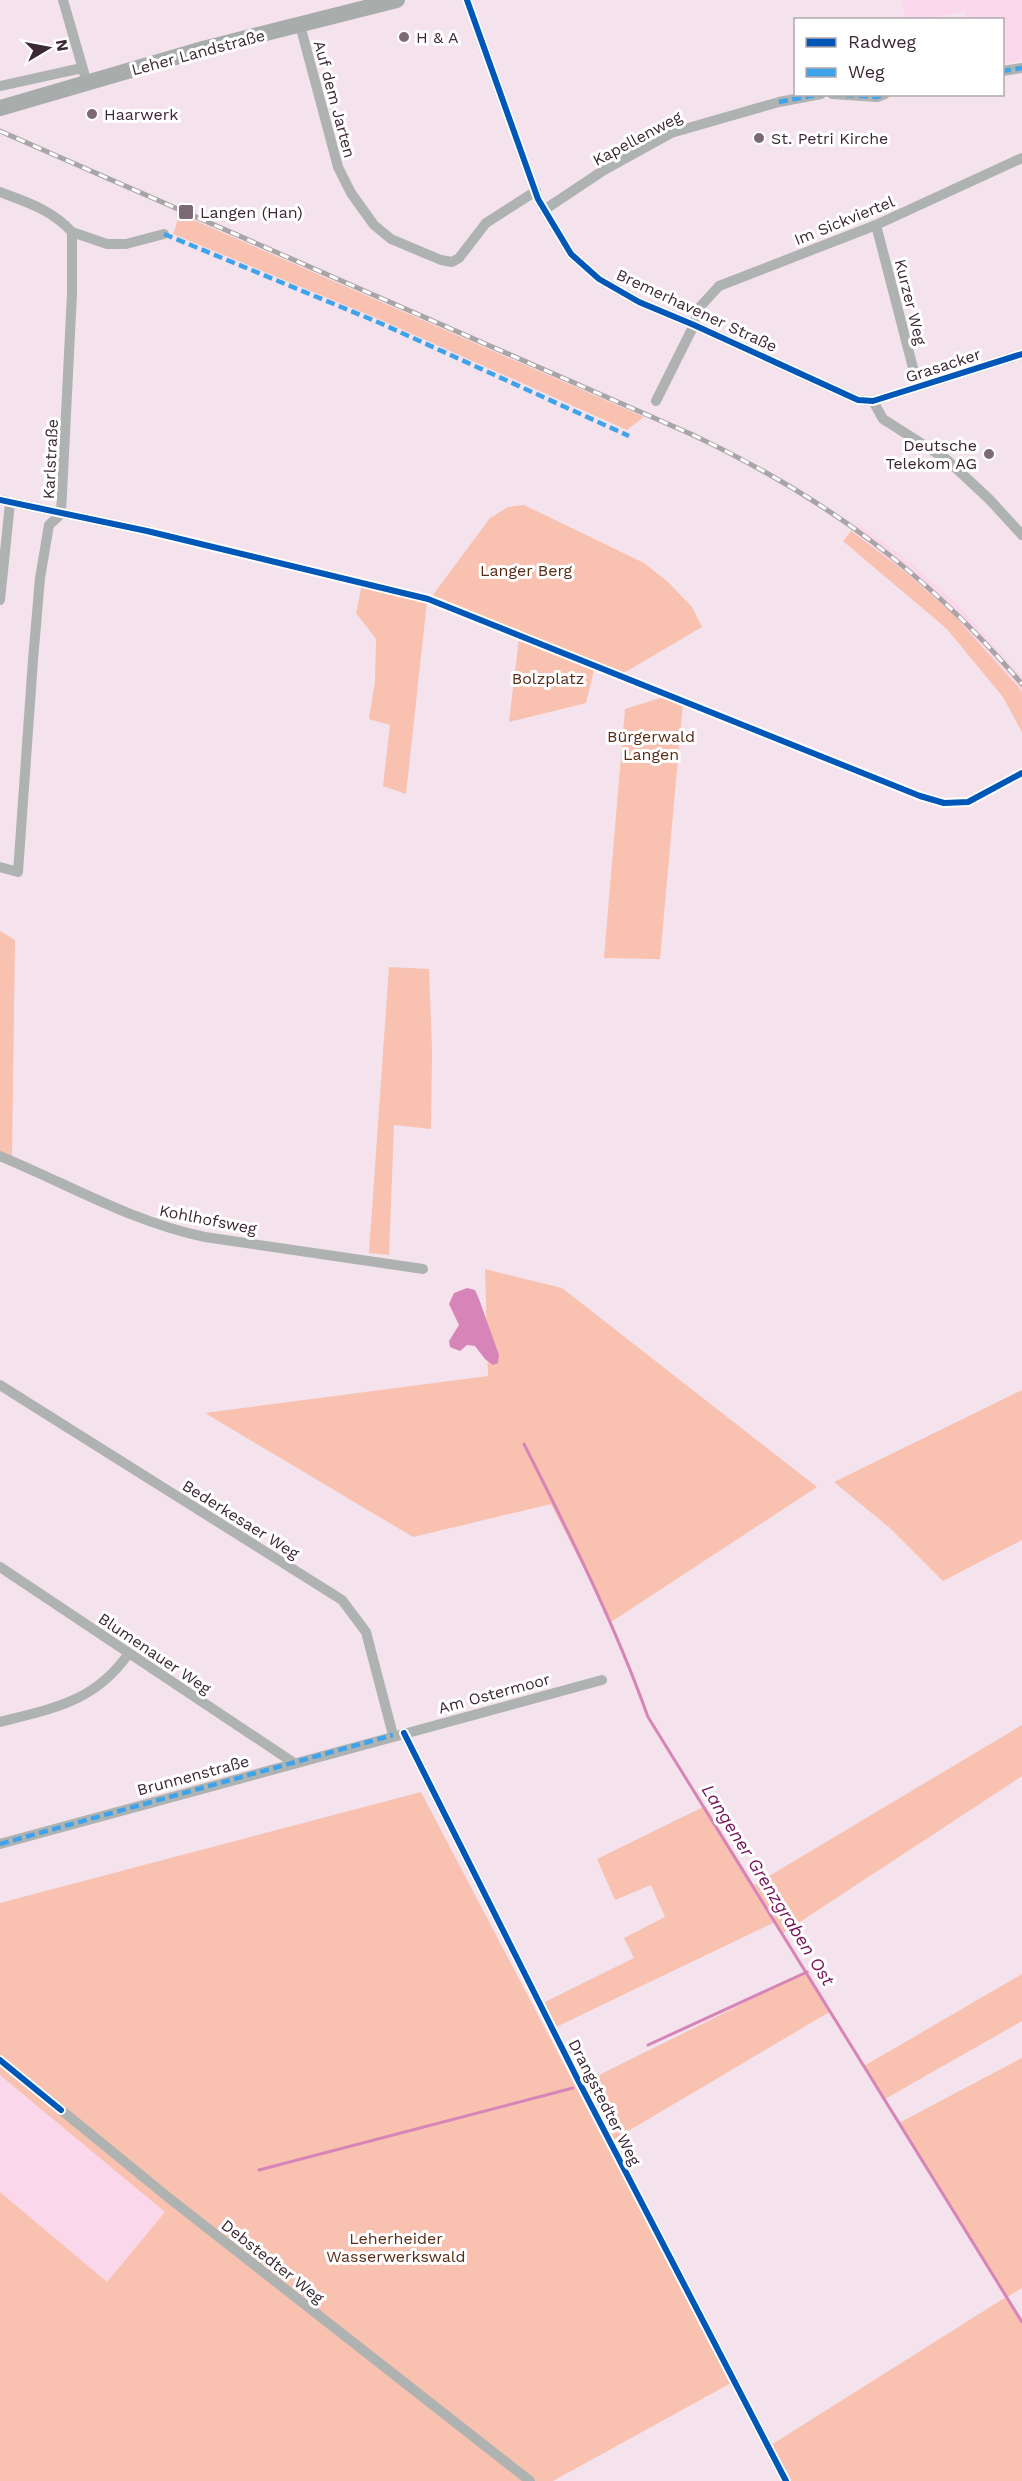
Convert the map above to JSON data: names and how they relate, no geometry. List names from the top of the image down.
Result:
{
  "streets": {
    "main road": ["Leher Landstraße"],
    "street": [
      "Auf dem Jarten",
      "Kapellenweg",
      "Im Sickviertel",
      "Kurzer Weg",
      "Bremerhavener Straße",
      "Grasacker",
      "Karlstraße",
      "Kohlhofsweg",
      "Bederkesaer Weg",
      "Blumenauer Weg",
      "Am Ostermoor",
      "Brunnenstraße",
      "Drangstedter Weg",
      "Debstedter Weg"
    ]
  },
  "crossings": [
    ["Leher Landstraße", "Auf dem Jarten"],
    ["Auf dem Jarten", "Bremerhavener Straße"],
    ["Kapellenweg", "Bremerhavener Straße"],
    ["Im Sickviertel", "Kurzer Weg"],
    ["Im Sickviertel", "Bremerhavener Straße"],
    ["Kurzer Weg", "Grasacker"],
    ["Bremerhavener Straße", "Grasacker"],
    ["Bederkesaer Weg", "Am Ostermoor"],
    ["Bederkesaer Weg", "Brunnenstraße"],
    ["Bederkesaer Weg", "Drangstedter Weg"],
    ["Blumenauer Weg", "Brunnenstraße"],
    ["Am Ostermoor", "Brunnenstraße"],
    ["Am Ostermoor", "Drangstedter Weg"],
    ["Brunnenstraße", "Drangstedter Weg"]
  ],
  "water": ["Langener Grenzgraben Ost"],
  "parks": [
    "Langer Berg",
    "Bolzplatz",
    "Bürgerwald Langen",
    "Leherheider Wasserwerkswald"
  ],
  "places": {
    "other": [
      "H & A",
      "Haarwerk",
      "St. Petri Kirche",
      "Deutsche Telekom AG"
    ],
    "transit": ["Langen (Han)"]
  },
  "legend": ["Radweg", "Weg"],
  "north": "right"
}
